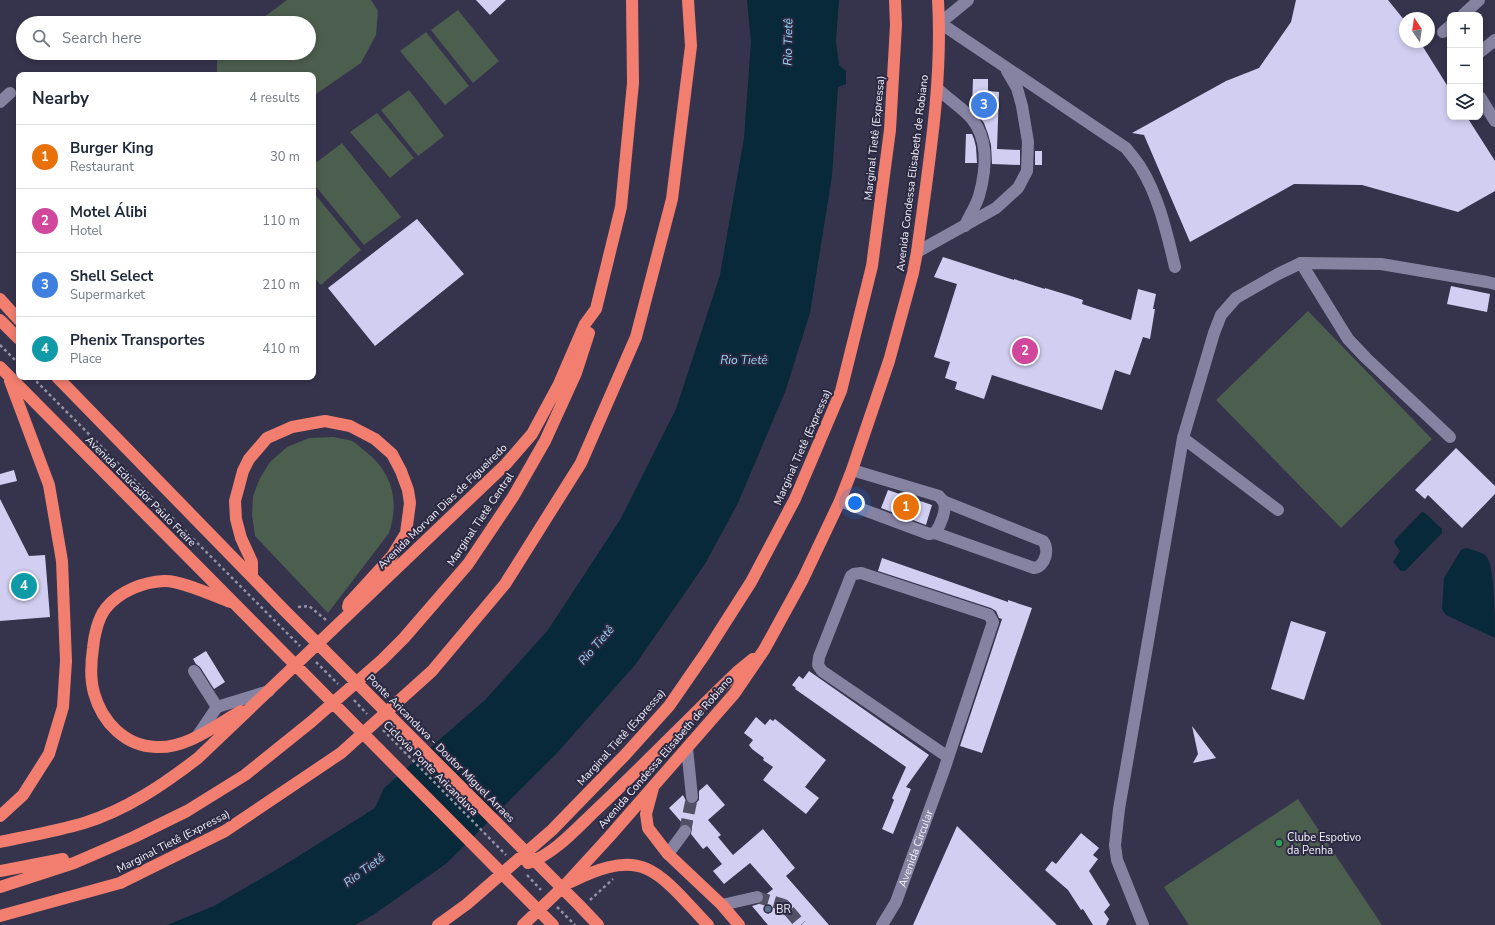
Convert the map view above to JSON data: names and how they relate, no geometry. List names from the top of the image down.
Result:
{
  "streets": {
    "highway": [
      "Marginal Tietê (Expressa)",
      "Avenida Condessa Elisabeth de Robiano",
      "Avenida Educador Paulo Freire",
      "Avenida Morvan Dias de Figueiredo",
      "Marginal Tietê Central",
      "Ponte Aricanduva - Doutor Miguel Arraes"
    ],
    "street": ["Avenida Circular"],
    "path": ["Ciclovia Ponte Aricanduva"]
  },
  "crossings": [
    ["Marginal Tietê (Expressa)", "Ciclovia Ponte Aricanduva"],
    ["Avenida Educador Paulo Freire", "Ponte Aricanduva - Doutor Miguel Arraes"],
    ["Avenida Morvan Dias de Figueiredo", "Marginal Tietê Central"]
  ],
  "water": ["Rio Tietê"],
  "places": ["Clube Espotivo da Penha", "BR"],
  "north": "top",
  "page": {
    "map_buttons": ["+", "−"],
    "search": "Search here",
    "heading": ["Nearby", "4 results"],
    "pins": [
      "3",
      "2",
      "1",
      "4"
    ],
    "list": [
      {
        "mark": "1",
        "name": "Burger King",
        "note": "Restaurant",
        "value": "30 m"
      },
      {
        "mark": "2",
        "name": "Motel Álibi",
        "note": "Hotel",
        "value": "110 m"
      },
      {
        "mark": "3",
        "name": "Shell Select",
        "note": "Supermarket",
        "value": "210 m"
      },
      {
        "mark": "4",
        "name": "Phenix Transportes",
        "note": "Place",
        "value": "410 m"
      }
    ]
  }
}
